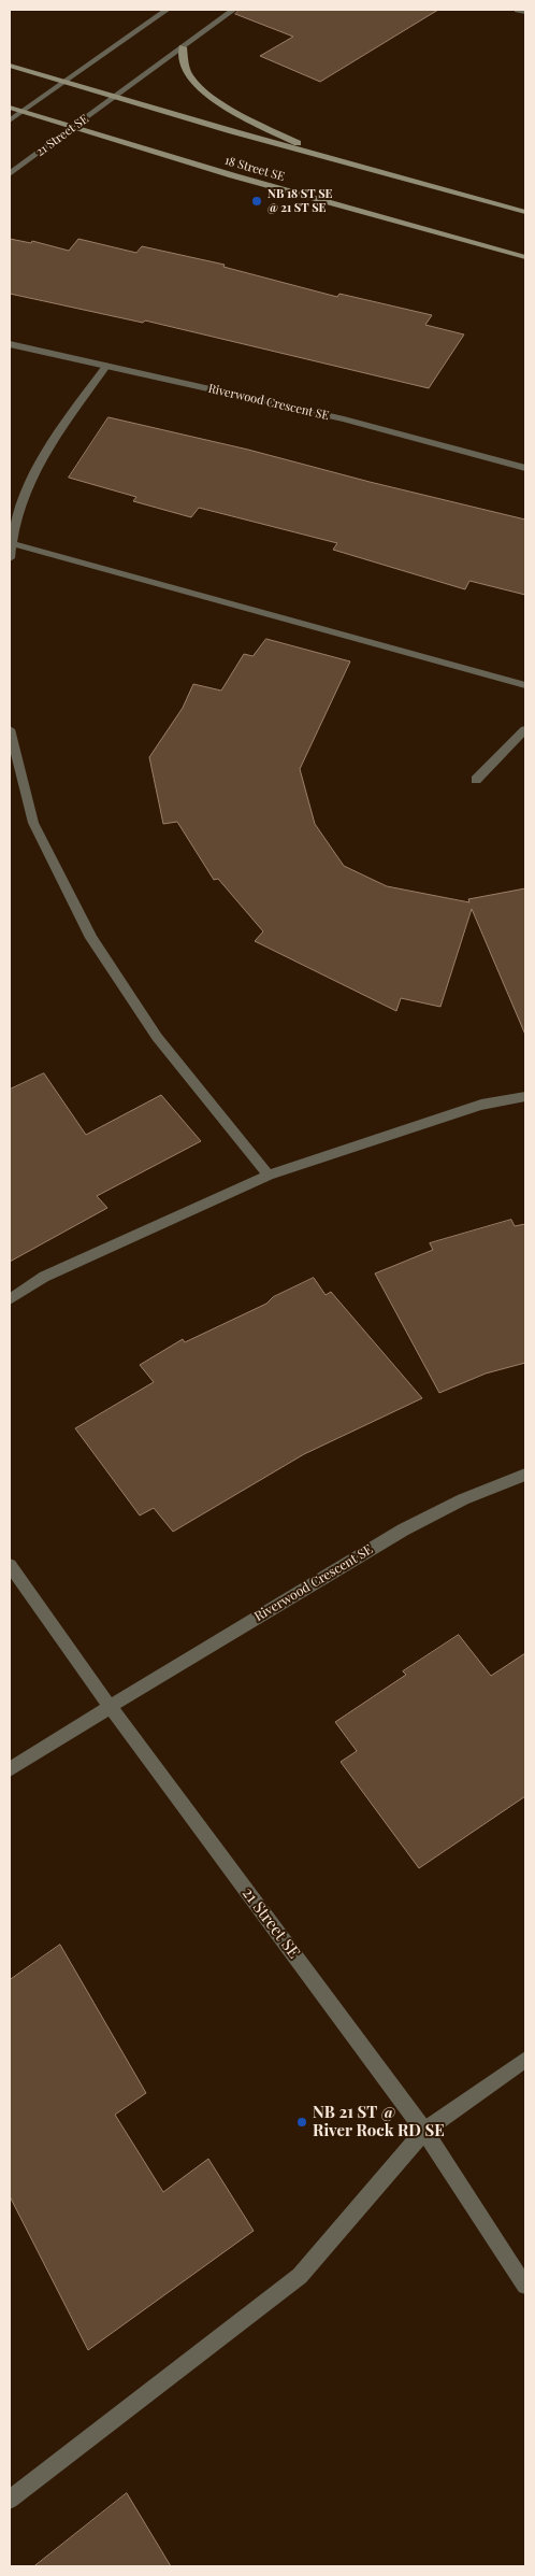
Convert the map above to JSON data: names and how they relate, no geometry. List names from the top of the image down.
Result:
{
  "streets": {
    "main road": ["18 Street SE"],
    "street": ["21 Street SE", "Riverwood Crescent SE"]
  },
  "crossings": [
    ["21 Street SE", "18 Street SE"],
    ["21 Street SE", "Riverwood Crescent SE"]
  ],
  "places": ["NB 18 ST SE @ 21 ST SE", "NB 21 ST @ River Rock RD SE"]
}
